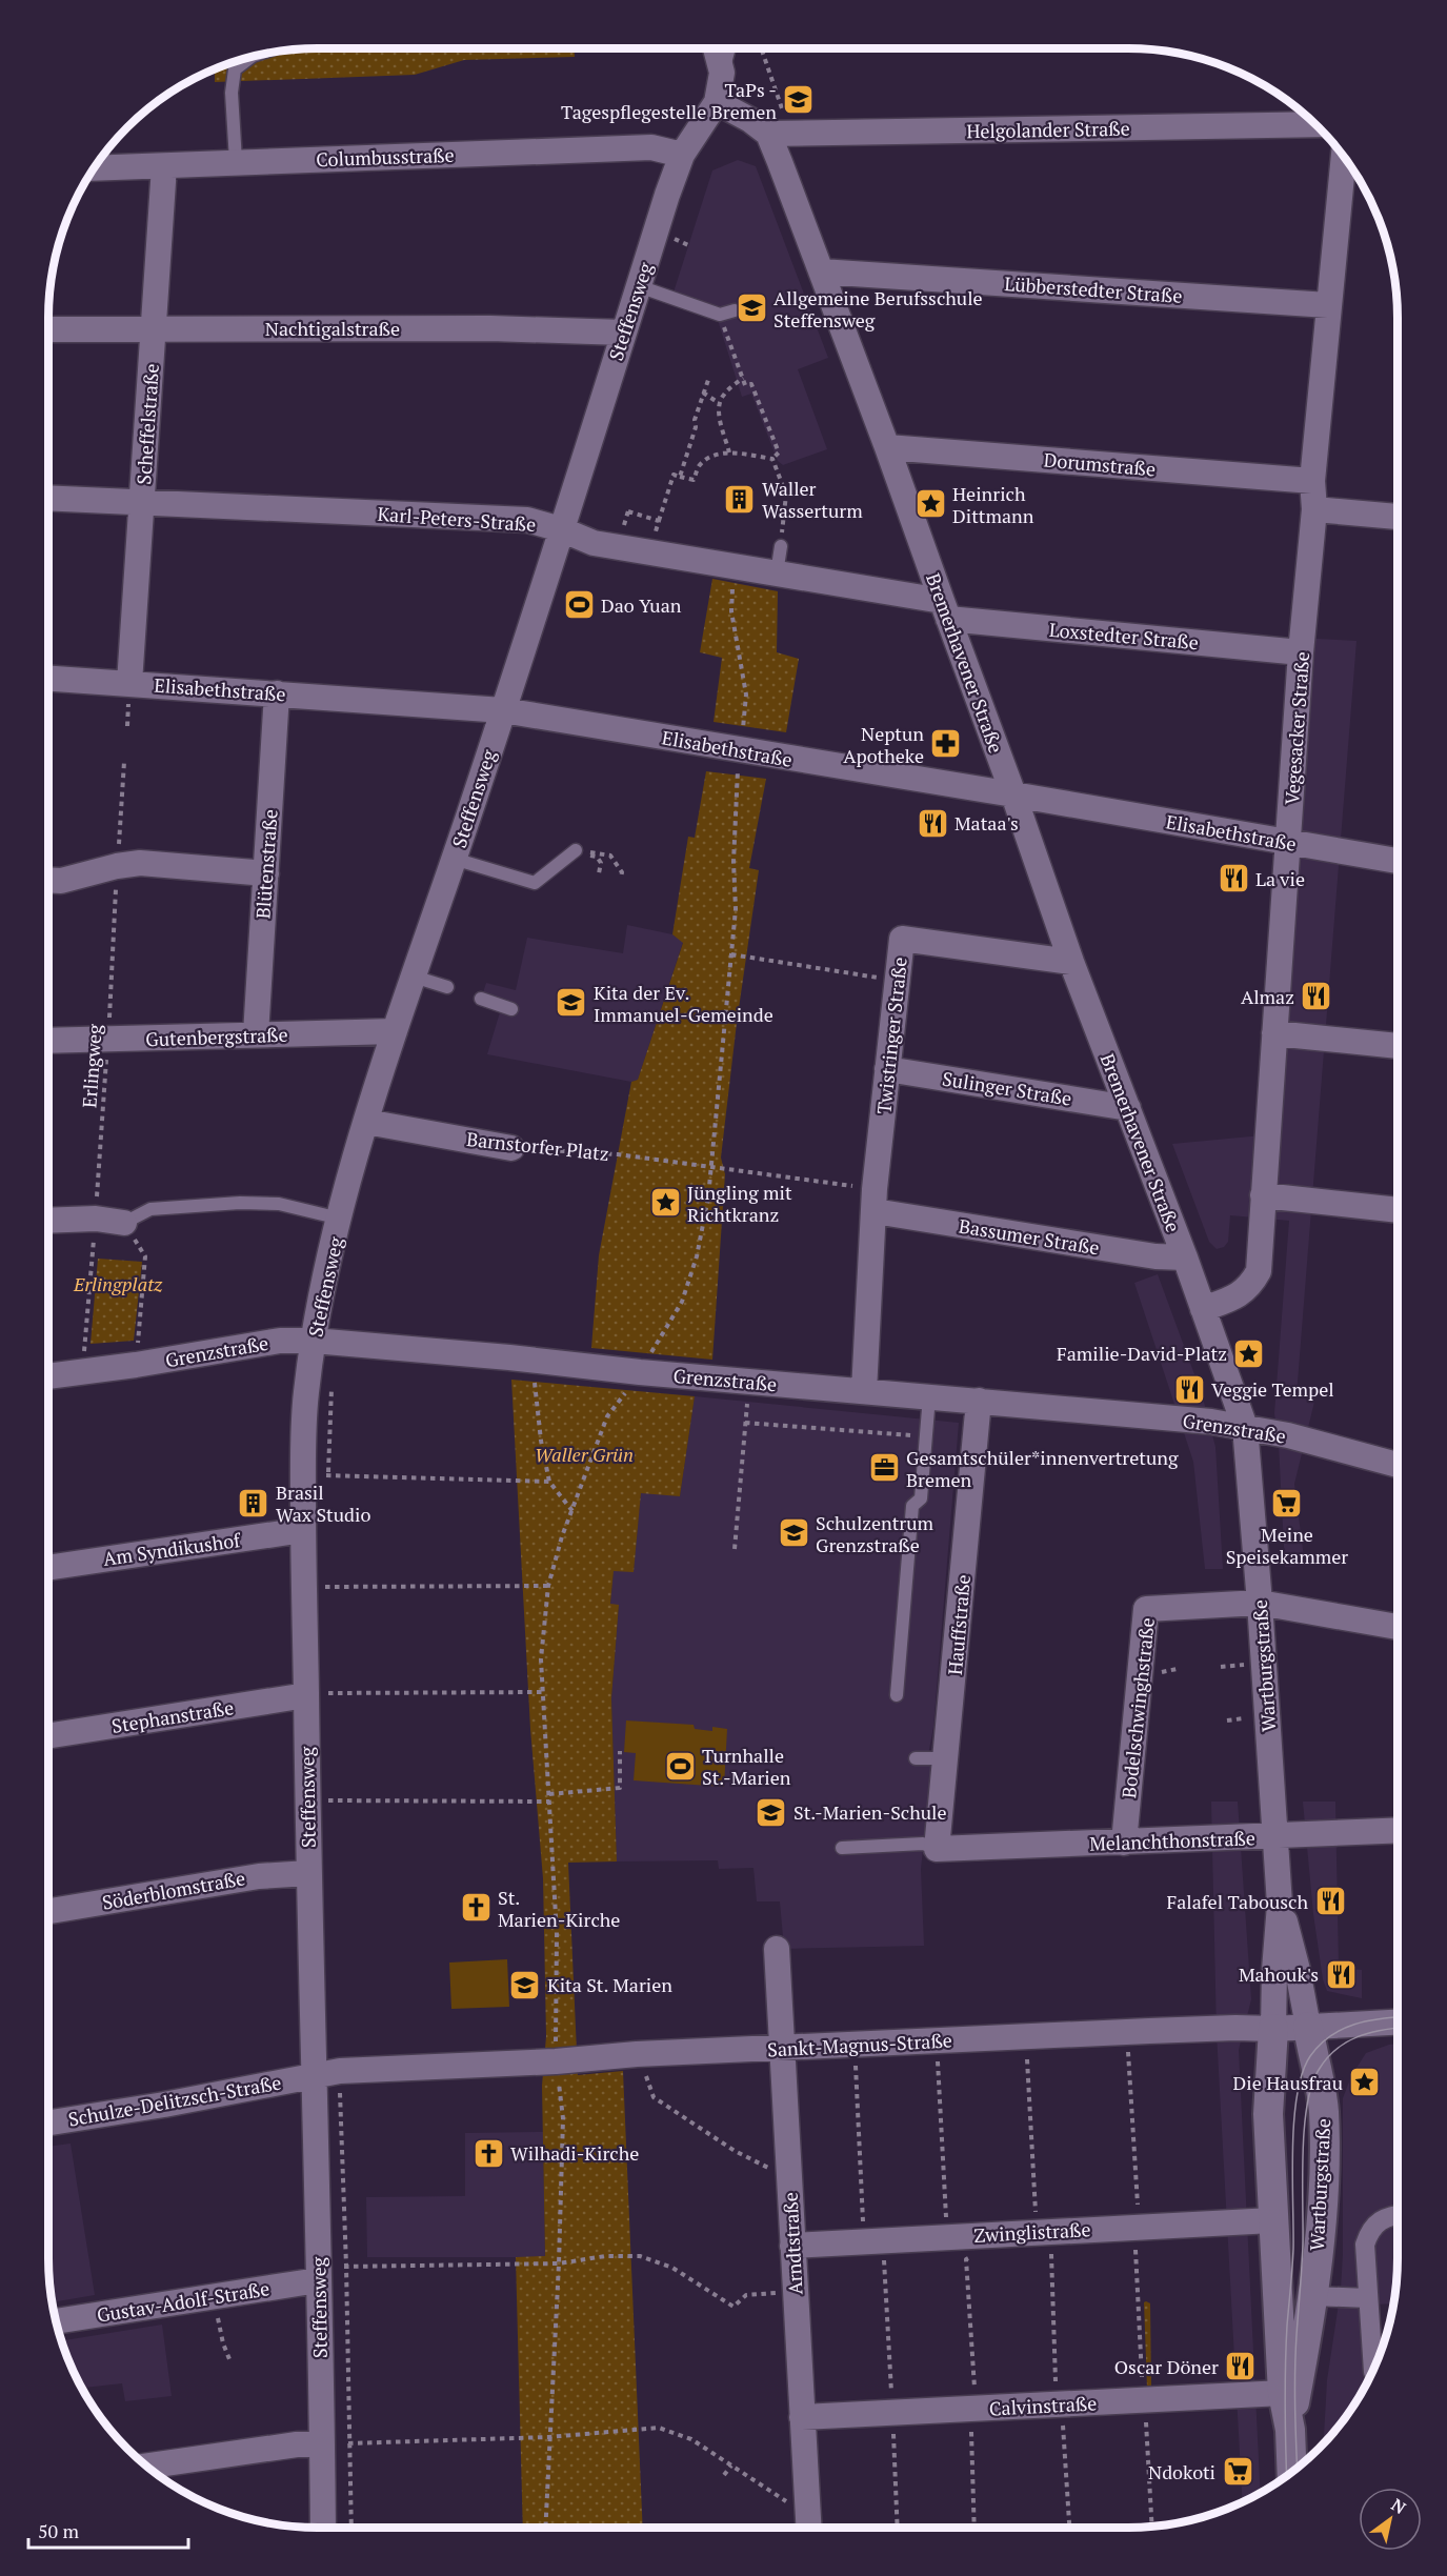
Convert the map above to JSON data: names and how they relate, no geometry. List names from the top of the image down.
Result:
{
  "streets": {
    "street": [
      "Helgolander Straße",
      "Columbusstraße",
      "Lübberstedter Straße",
      "Steffensweg",
      "Nachtigalstraße",
      "Scheffelstraße",
      "Dorumstraße",
      "Karl-Peters-Straße",
      "Loxstedter Straße",
      "Bremerhavener Straße",
      "Elisabethstraße",
      "Vegesacker Straße",
      "Blütenstraße",
      "Twistringer Straße",
      "Gutenbergstraße",
      "Sulinger Straße",
      "Barnstorfer Platz",
      "Bassumer Straße",
      "Grenzstraße",
      "Am Syndikushof",
      "Hauffstraße",
      "Wartburgstraße",
      "Bodelschwinghstraße",
      "Stephanstraße",
      "Melanchthonstraße",
      "Söderblomstraße",
      "Sankt-Magnus-Straße",
      "Schulze-Delitzsch-Straße",
      "Zwinglistraße",
      "Arndtstraße",
      "Gustav-Adolf-Straße",
      "Calvinstraße"
    ],
    "path": ["Erlingweg"]
  },
  "crossings": [
    ["Helgolander Straße", "Bremerhavener Straße"],
    ["Columbusstraße", "Steffensweg"],
    ["Columbusstraße", "Scheffelstraße"],
    ["Lübberstedter Straße", "Bremerhavener Straße"],
    ["Lübberstedter Straße", "Vegesacker Straße"],
    ["Steffensweg", "Nachtigalstraße"],
    ["Steffensweg", "Karl-Peters-Straße"],
    ["Steffensweg", "Elisabethstraße"],
    ["Steffensweg", "Gutenbergstraße"],
    ["Steffensweg", "Barnstorfer Platz"],
    ["Steffensweg", "Grenzstraße"],
    ["Steffensweg", "Am Syndikushof"],
    ["Steffensweg", "Stephanstraße"],
    ["Steffensweg", "Söderblomstraße"],
    ["Steffensweg", "Sankt-Magnus-Straße"],
    ["Steffensweg", "Schulze-Delitzsch-Straße"],
    ["Steffensweg", "Gustav-Adolf-Straße"],
    ["Nachtigalstraße", "Scheffelstraße"],
    ["Scheffelstraße", "Karl-Peters-Straße"],
    ["Scheffelstraße", "Elisabethstraße"],
    ["Dorumstraße", "Bremerhavener Straße"],
    ["Dorumstraße", "Vegesacker Straße"],
    ["Karl-Peters-Straße", "Loxstedter Straße"],
    ["Karl-Peters-Straße", "Bremerhavener Straße"],
    ["Loxstedter Straße", "Bremerhavener Straße"],
    ["Loxstedter Straße", "Vegesacker Straße"],
    ["Bremerhavener Straße", "Elisabethstraße"],
    ["Bremerhavener Straße", "Vegesacker Straße"],
    ["Bremerhavener Straße", "Twistringer Straße"],
    ["Bremerhavener Straße", "Sulinger Straße"],
    ["Bremerhavener Straße", "Bassumer Straße"],
    ["Elisabethstraße", "Vegesacker Straße"],
    ["Elisabethstraße", "Blütenstraße"],
    ["Blütenstraße", "Gutenbergstraße"],
    ["Twistringer Straße", "Sulinger Straße"],
    ["Twistringer Straße", "Bassumer Straße"],
    ["Twistringer Straße", "Grenzstraße"],
    ["Gutenbergstraße", "Erlingweg"],
    ["Erlingweg", "Grenzstraße"],
    ["Grenzstraße", "Hauffstraße"],
    ["Grenzstraße", "Wartburgstraße"],
    ["Hauffstraße", "Melanchthonstraße"],
    ["Wartburgstraße", "Bodelschwinghstraße"],
    ["Wartburgstraße", "Melanchthonstraße"],
    ["Wartburgstraße", "Sankt-Magnus-Straße"],
    ["Wartburgstraße", "Zwinglistraße"],
    ["Wartburgstraße", "Calvinstraße"],
    ["Bodelschwinghstraße", "Melanchthonstraße"],
    ["Sankt-Magnus-Straße", "Schulze-Delitzsch-Straße"],
    ["Sankt-Magnus-Straße", "Arndtstraße"],
    ["Zwinglistraße", "Arndtstraße"],
    ["Arndtstraße", "Calvinstraße"]
  ],
  "parks": ["Erlingplatz", "Waller Grün"],
  "places": {
    "school or university": [
      "TaPs - Tagespflegestelle Bremen",
      "Allgemeine Berufsschule Steffensweg",
      "Kita der Ev. Immanuel-Gemeinde",
      "Schulzentrum Grenzstraße",
      "St.-Marien-Schule",
      "Kita St. Marien"
    ],
    "building": ["Waller Wasserturm", "Brasil Wax Studio"],
    "place": [
      "Heinrich Dittmann",
      "Jüngling mit Richtkranz",
      "Familie-David-Platz",
      "Die Hausfrau"
    ],
    "sports": ["Dao Yuan", "Turnhalle St.-Marien"],
    "pharmacy": ["Neptun Apotheke"],
    "restaurant": [
      "Mataa's",
      "La vie",
      "Almaz",
      "Veggie Tempel",
      "Falafel Tabousch",
      "Mahouk's",
      "Oscar Döner"
    ],
    "office": ["Gesamtschüler*innenvertretung Bremen"],
    "supermarket": ["Meine Speisekammer", "Ndokoti"],
    "church": ["St. Marien-Kirche", "Wilhadi-Kirche"]
  },
  "scale_bar": "50 m",
  "north": "top right"
}
